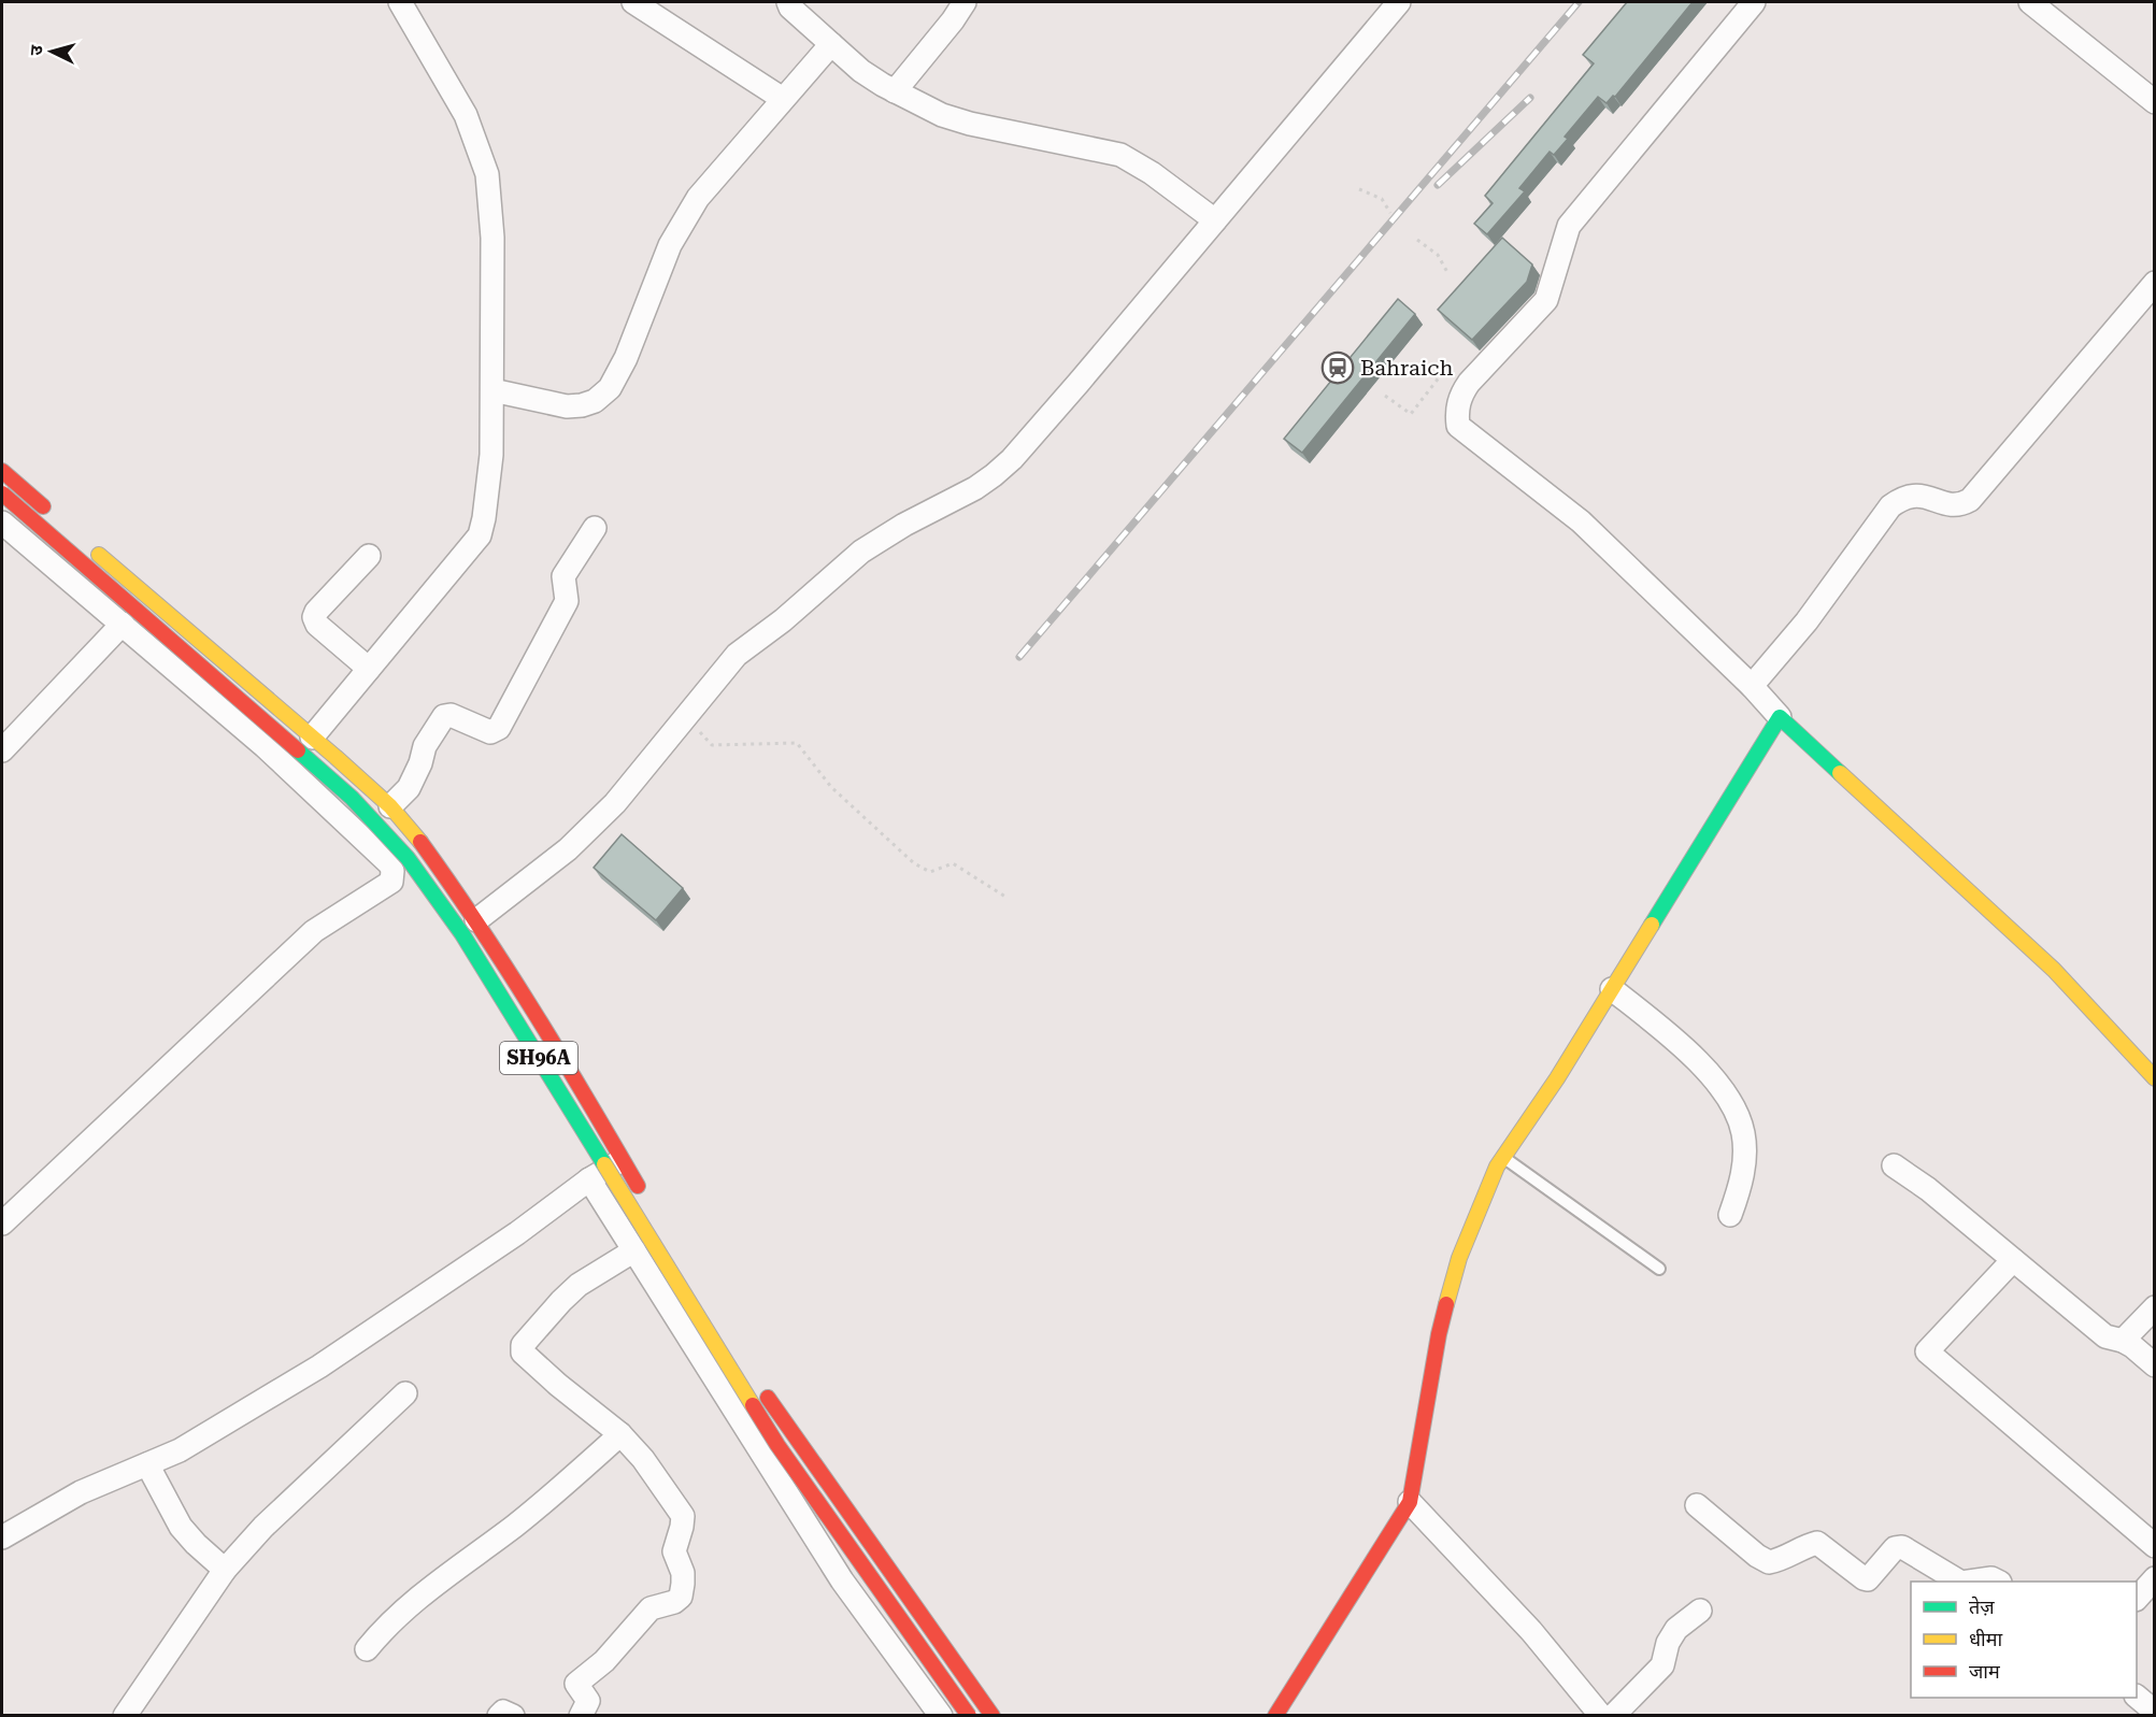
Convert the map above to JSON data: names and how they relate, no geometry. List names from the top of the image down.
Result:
{
  "streets": {
    "street": ["SH96A"]
  },
  "places": {
    "station": ["Bahraich"]
  },
  "legend": ["तेज़", "धीमा", "जाम"],
  "north": "left"
}
